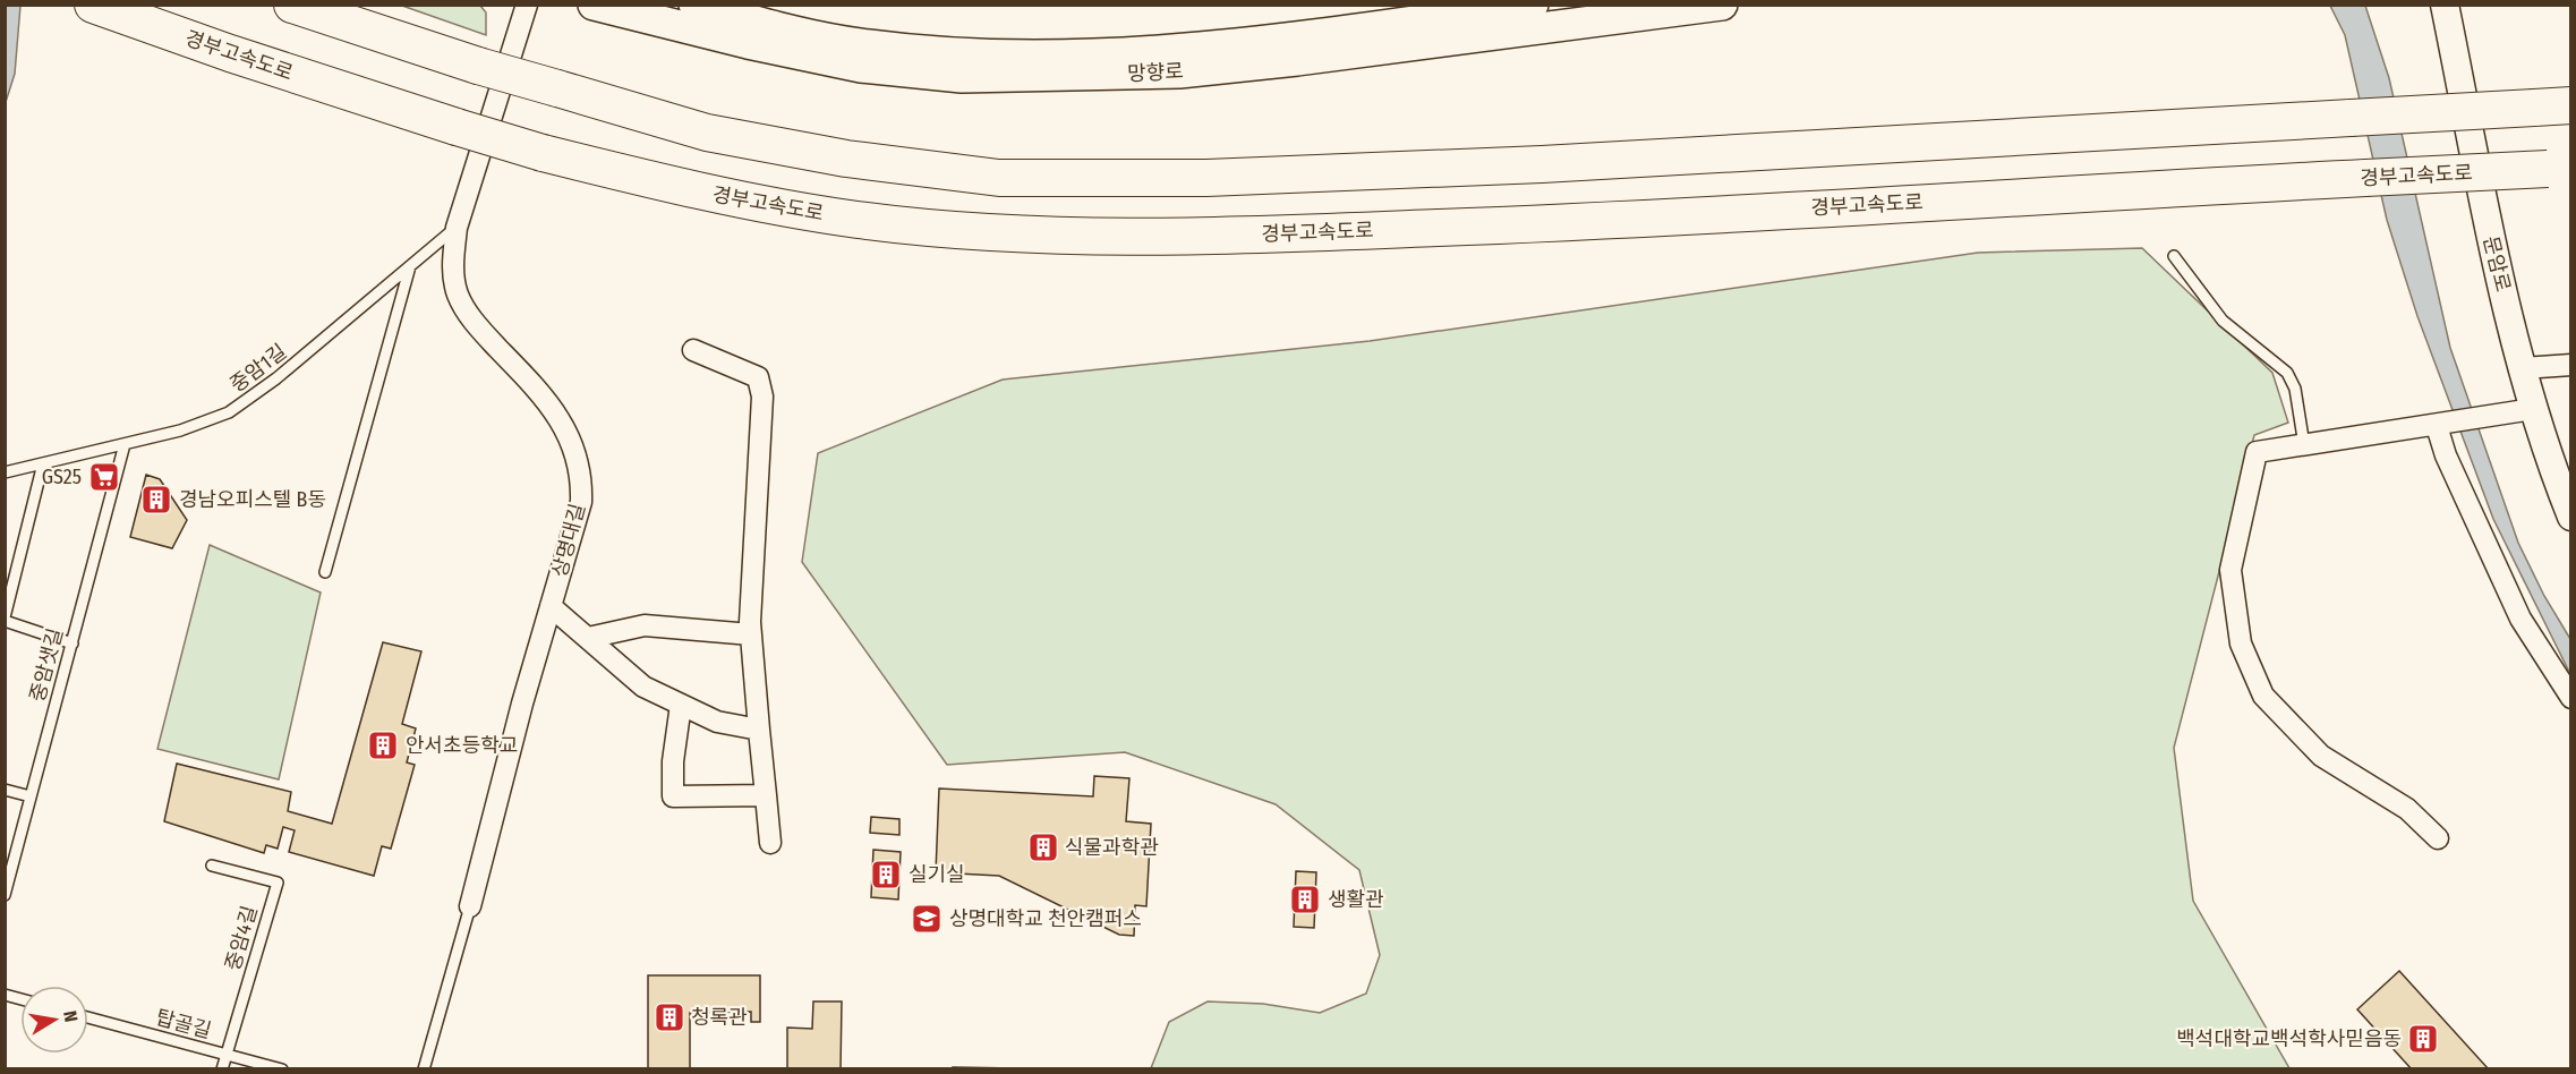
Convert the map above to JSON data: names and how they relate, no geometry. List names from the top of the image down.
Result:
{
  "streets": {
    "highway": ["경부고속도로"],
    "main road": ["망향로"],
    "street": ["문암로", "상명대길"],
    "lane": [
      "중암1길",
      "중암샛길",
      "중암4길",
      "탑골길"
    ]
  },
  "crossings": [
    ["중암1길", "상명대길"],
    ["중암1길", "중암샛길"],
    ["중암4길", "탑골길"]
  ],
  "places": {
    "supermarket": ["GS25"],
    "building": [
      "경남오피스텔 B동",
      "안서초등학교",
      "식물과학관",
      "실기실",
      "생활관",
      "청록관",
      "백석대학교백석학사믿음동"
    ],
    "school or university": ["상명대학교 천안캠퍼스"]
  },
  "north": "right"
}
